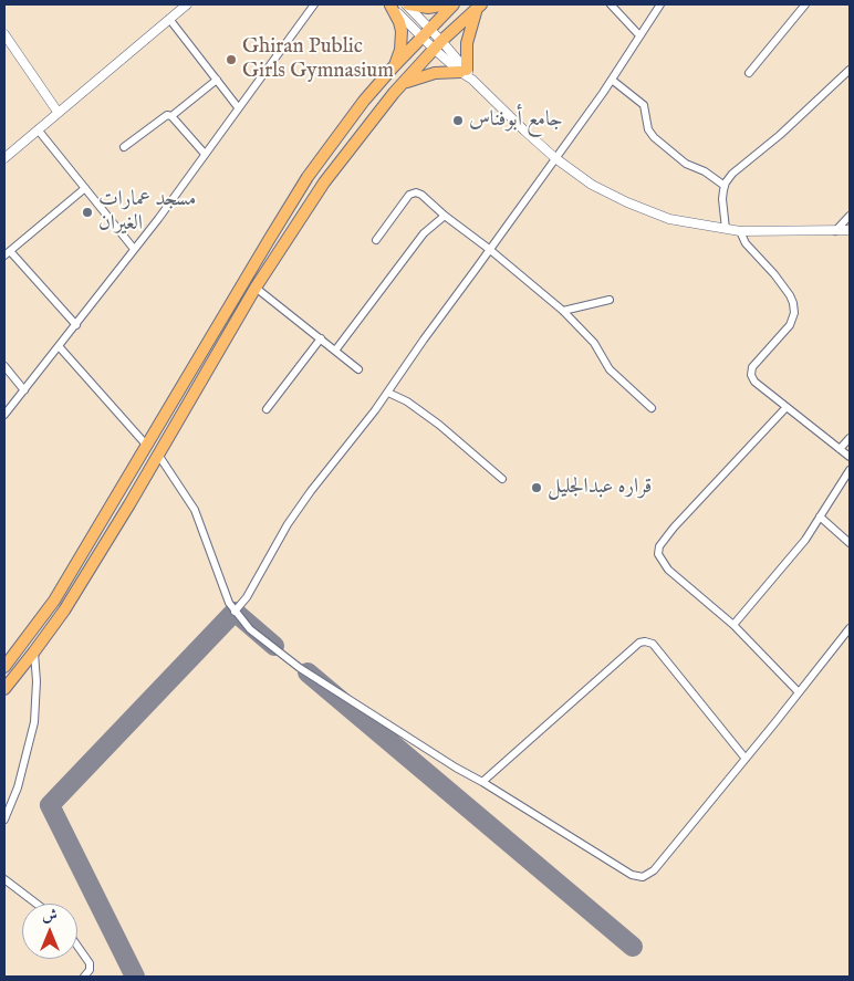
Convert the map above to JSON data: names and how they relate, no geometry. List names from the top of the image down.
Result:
{
  "places": [
    "Ghiran Public Girls Gymnasium",
    "جامع أبوفناس",
    "مسجد عمارات الغيران",
    "قراره عبدالجليل"
  ],
  "north": "top"
}
